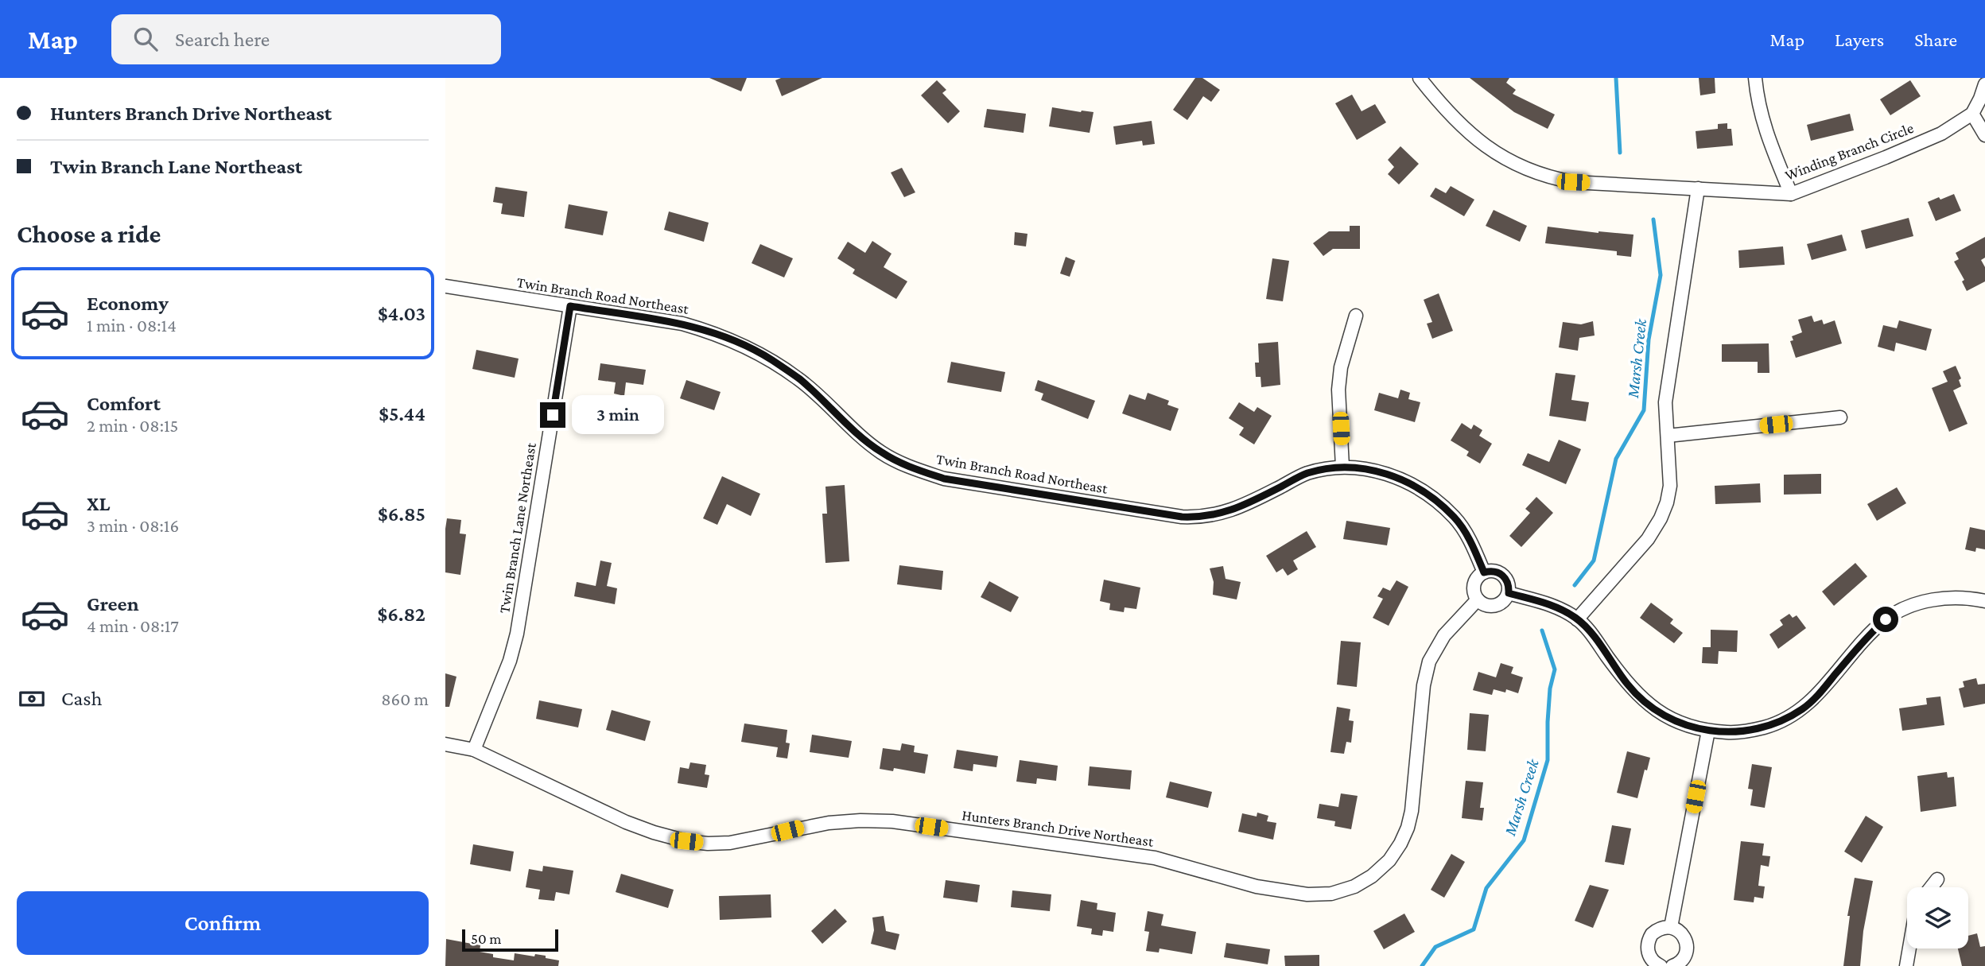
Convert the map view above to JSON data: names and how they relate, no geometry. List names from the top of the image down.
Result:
{
  "streets": {
    "street": [
      "Winding Branch Circle",
      "Twin Branch Road Northeast",
      "Twin Branch Lane Northeast",
      "Hunters Branch Drive Northeast"
    ]
  },
  "crossings": [
    ["Twin Branch Road Northeast", "Twin Branch Lane Northeast"],
    ["Twin Branch Road Northeast", "Hunters Branch Drive Northeast"],
    ["Twin Branch Lane Northeast", "Hunters Branch Drive Northeast"]
  ],
  "water": ["Marsh Creek"],
  "scale_bar": "50 m",
  "page": {
    "header": "Map",
    "search": "Search here",
    "nav": ["Map", "Layers", "Share"],
    "banner": ["Hunters Branch Drive Northeast", "Twin Branch Lane Northeast"],
    "heading": "Choose a ride",
    "list": [
      {
        "name": "Economy",
        "note": "1 min · 08:14",
        "value": "$4.03"
      },
      {
        "name": "Comfort",
        "note": "2 min · 08:15",
        "value": "$5.44"
      },
      {
        "name": "XL",
        "note": "3 min · 08:16",
        "value": "$6.85"
      },
      {
        "name": "Green",
        "note": "4 min · 08:17",
        "value": "$6.82"
      }
    ],
    "bubble": "3 min",
    "pay": ["Cash", "860 m"],
    "buttons": "Confirm",
    "scale": "50 m"
  }
}
